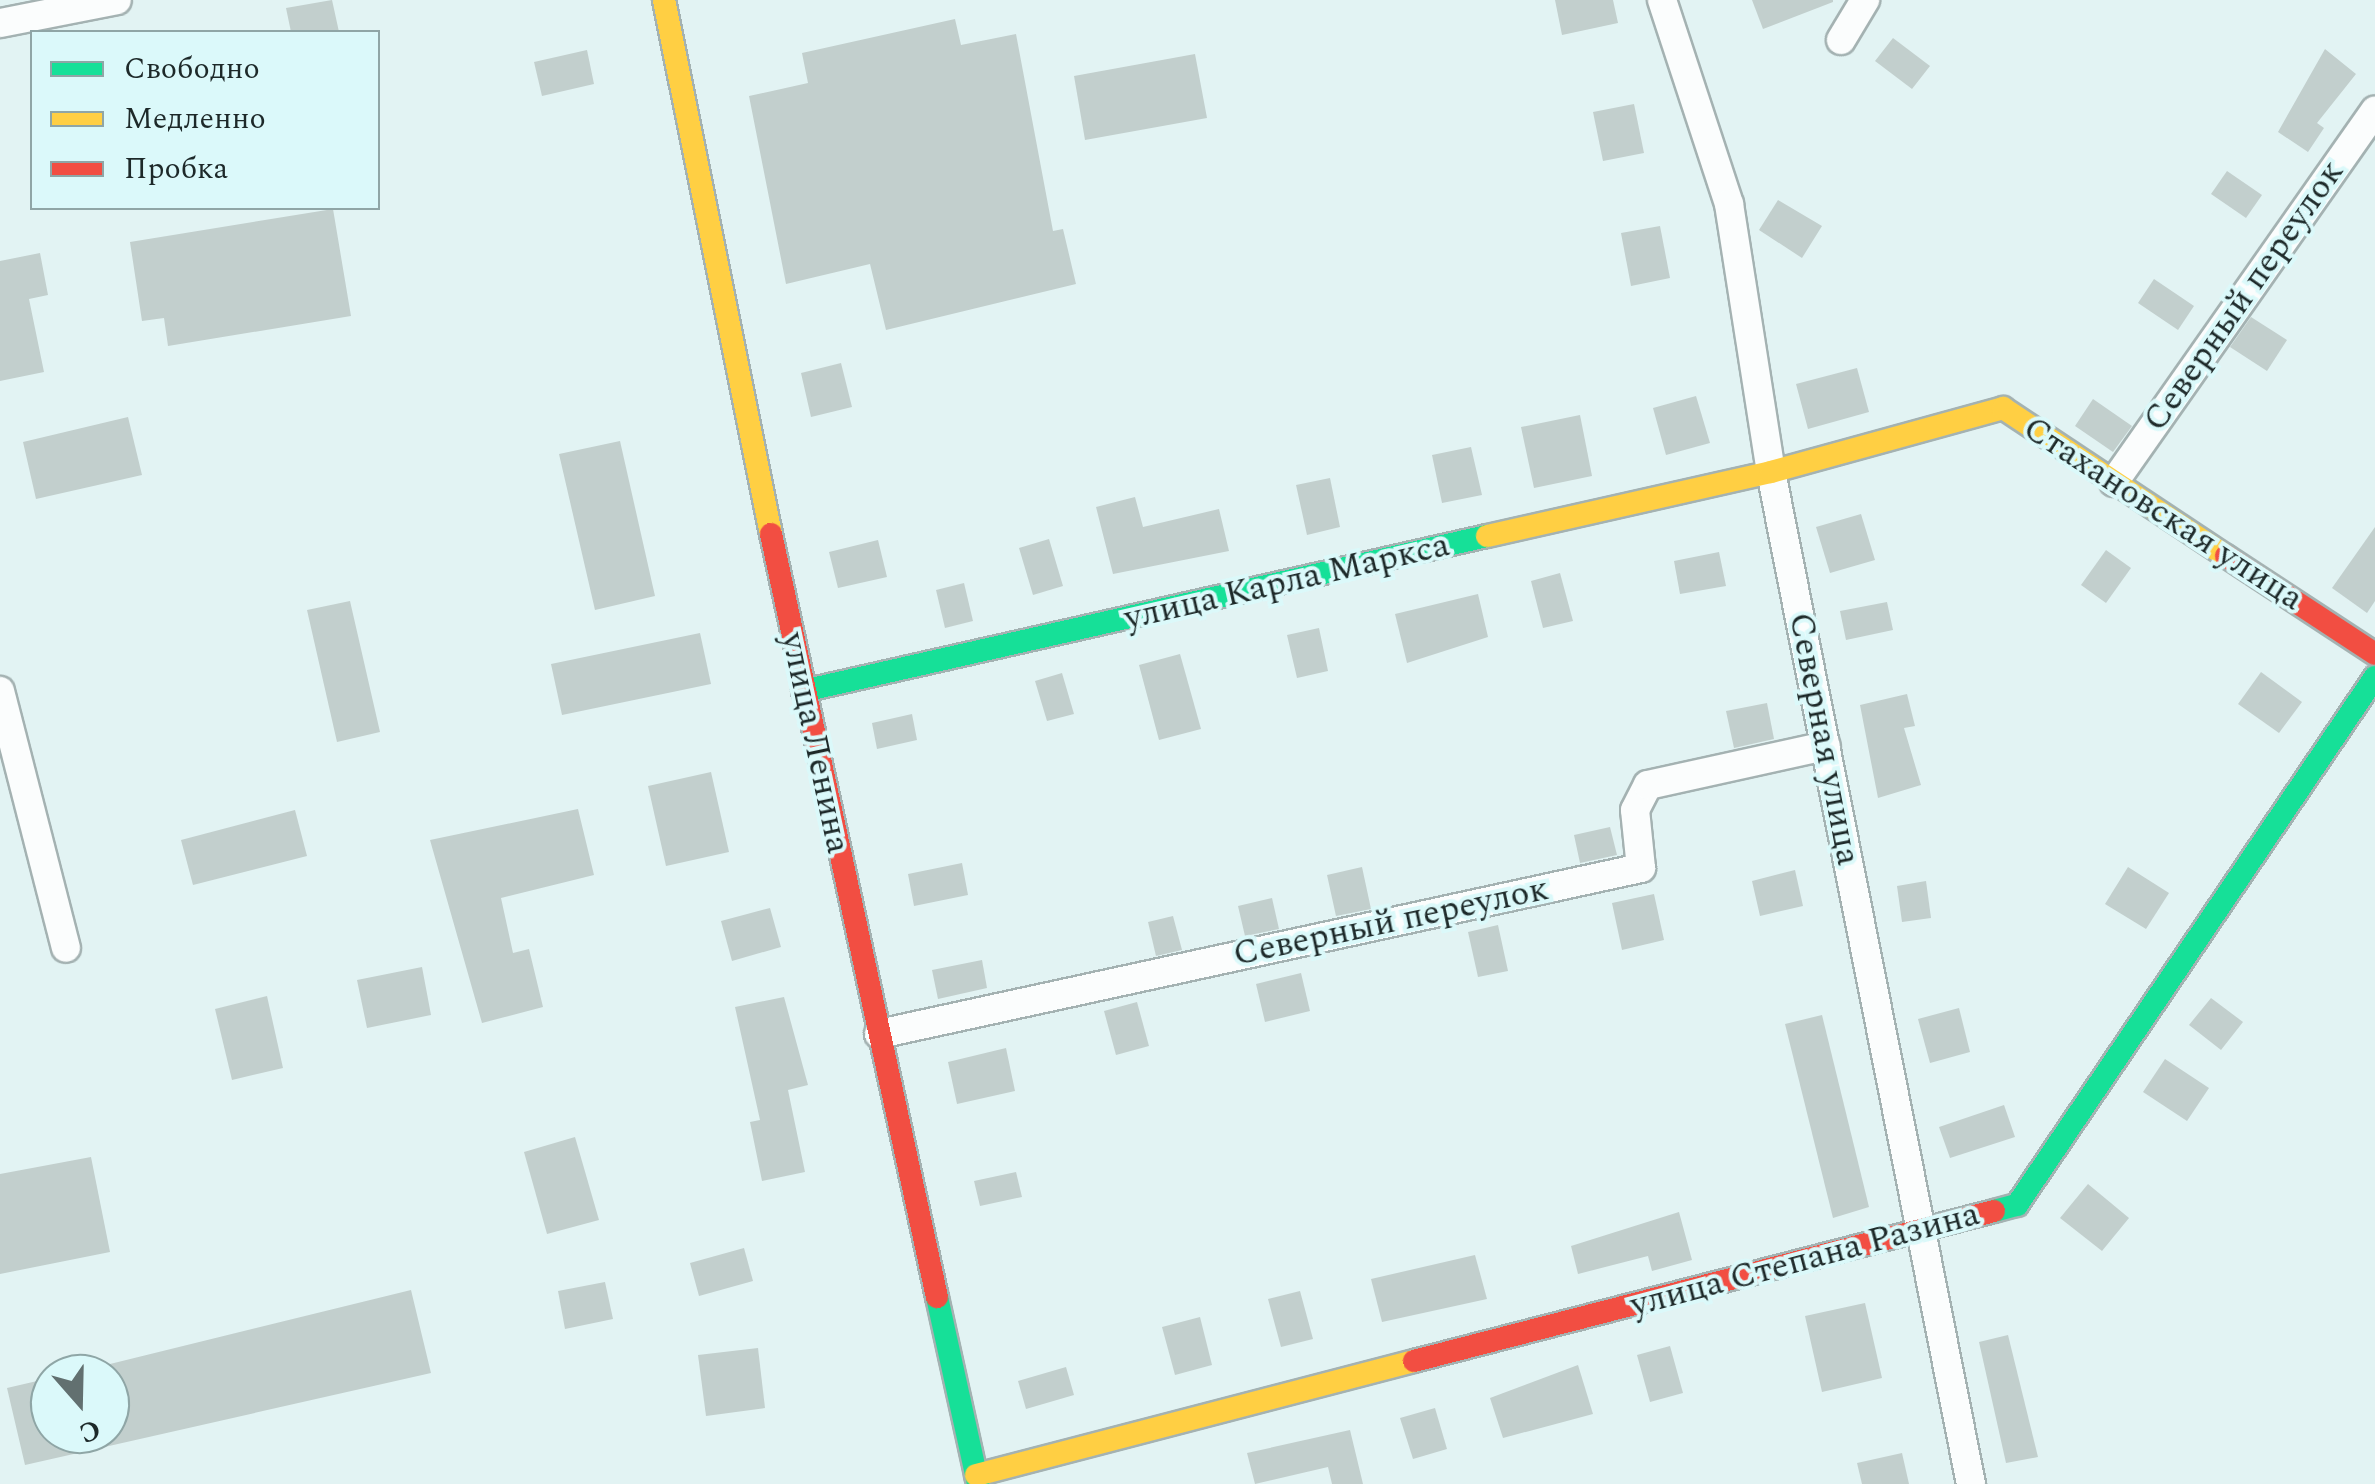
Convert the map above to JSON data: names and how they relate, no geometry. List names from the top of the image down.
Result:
{
  "streets": {
    "street": [
      "Северный переулок",
      "Стахановская улица",
      "улица Карла Маркса",
      "Северная улица",
      "улица Ленина",
      "улица Степана Разина"
    ]
  },
  "crossings": [
    ["Северный переулок", "Стахановская улица"],
    ["Северный переулок", "Северная улица"],
    ["Северный переулок", "улица Ленина"],
    ["Стахановская улица", "улица Карла Маркса"],
    ["Стахановская улица", "Северная улица"],
    ["улица Карла Маркса", "Северная улица"],
    ["улица Карла Маркса", "улица Ленина"],
    ["Северная улица", "улица Степана Разина"],
    ["улица Ленина", "улица Степана Разина"]
  ],
  "legend": ["Свободно", "Медленно", "Пробка"],
  "north": "bottom"
}
